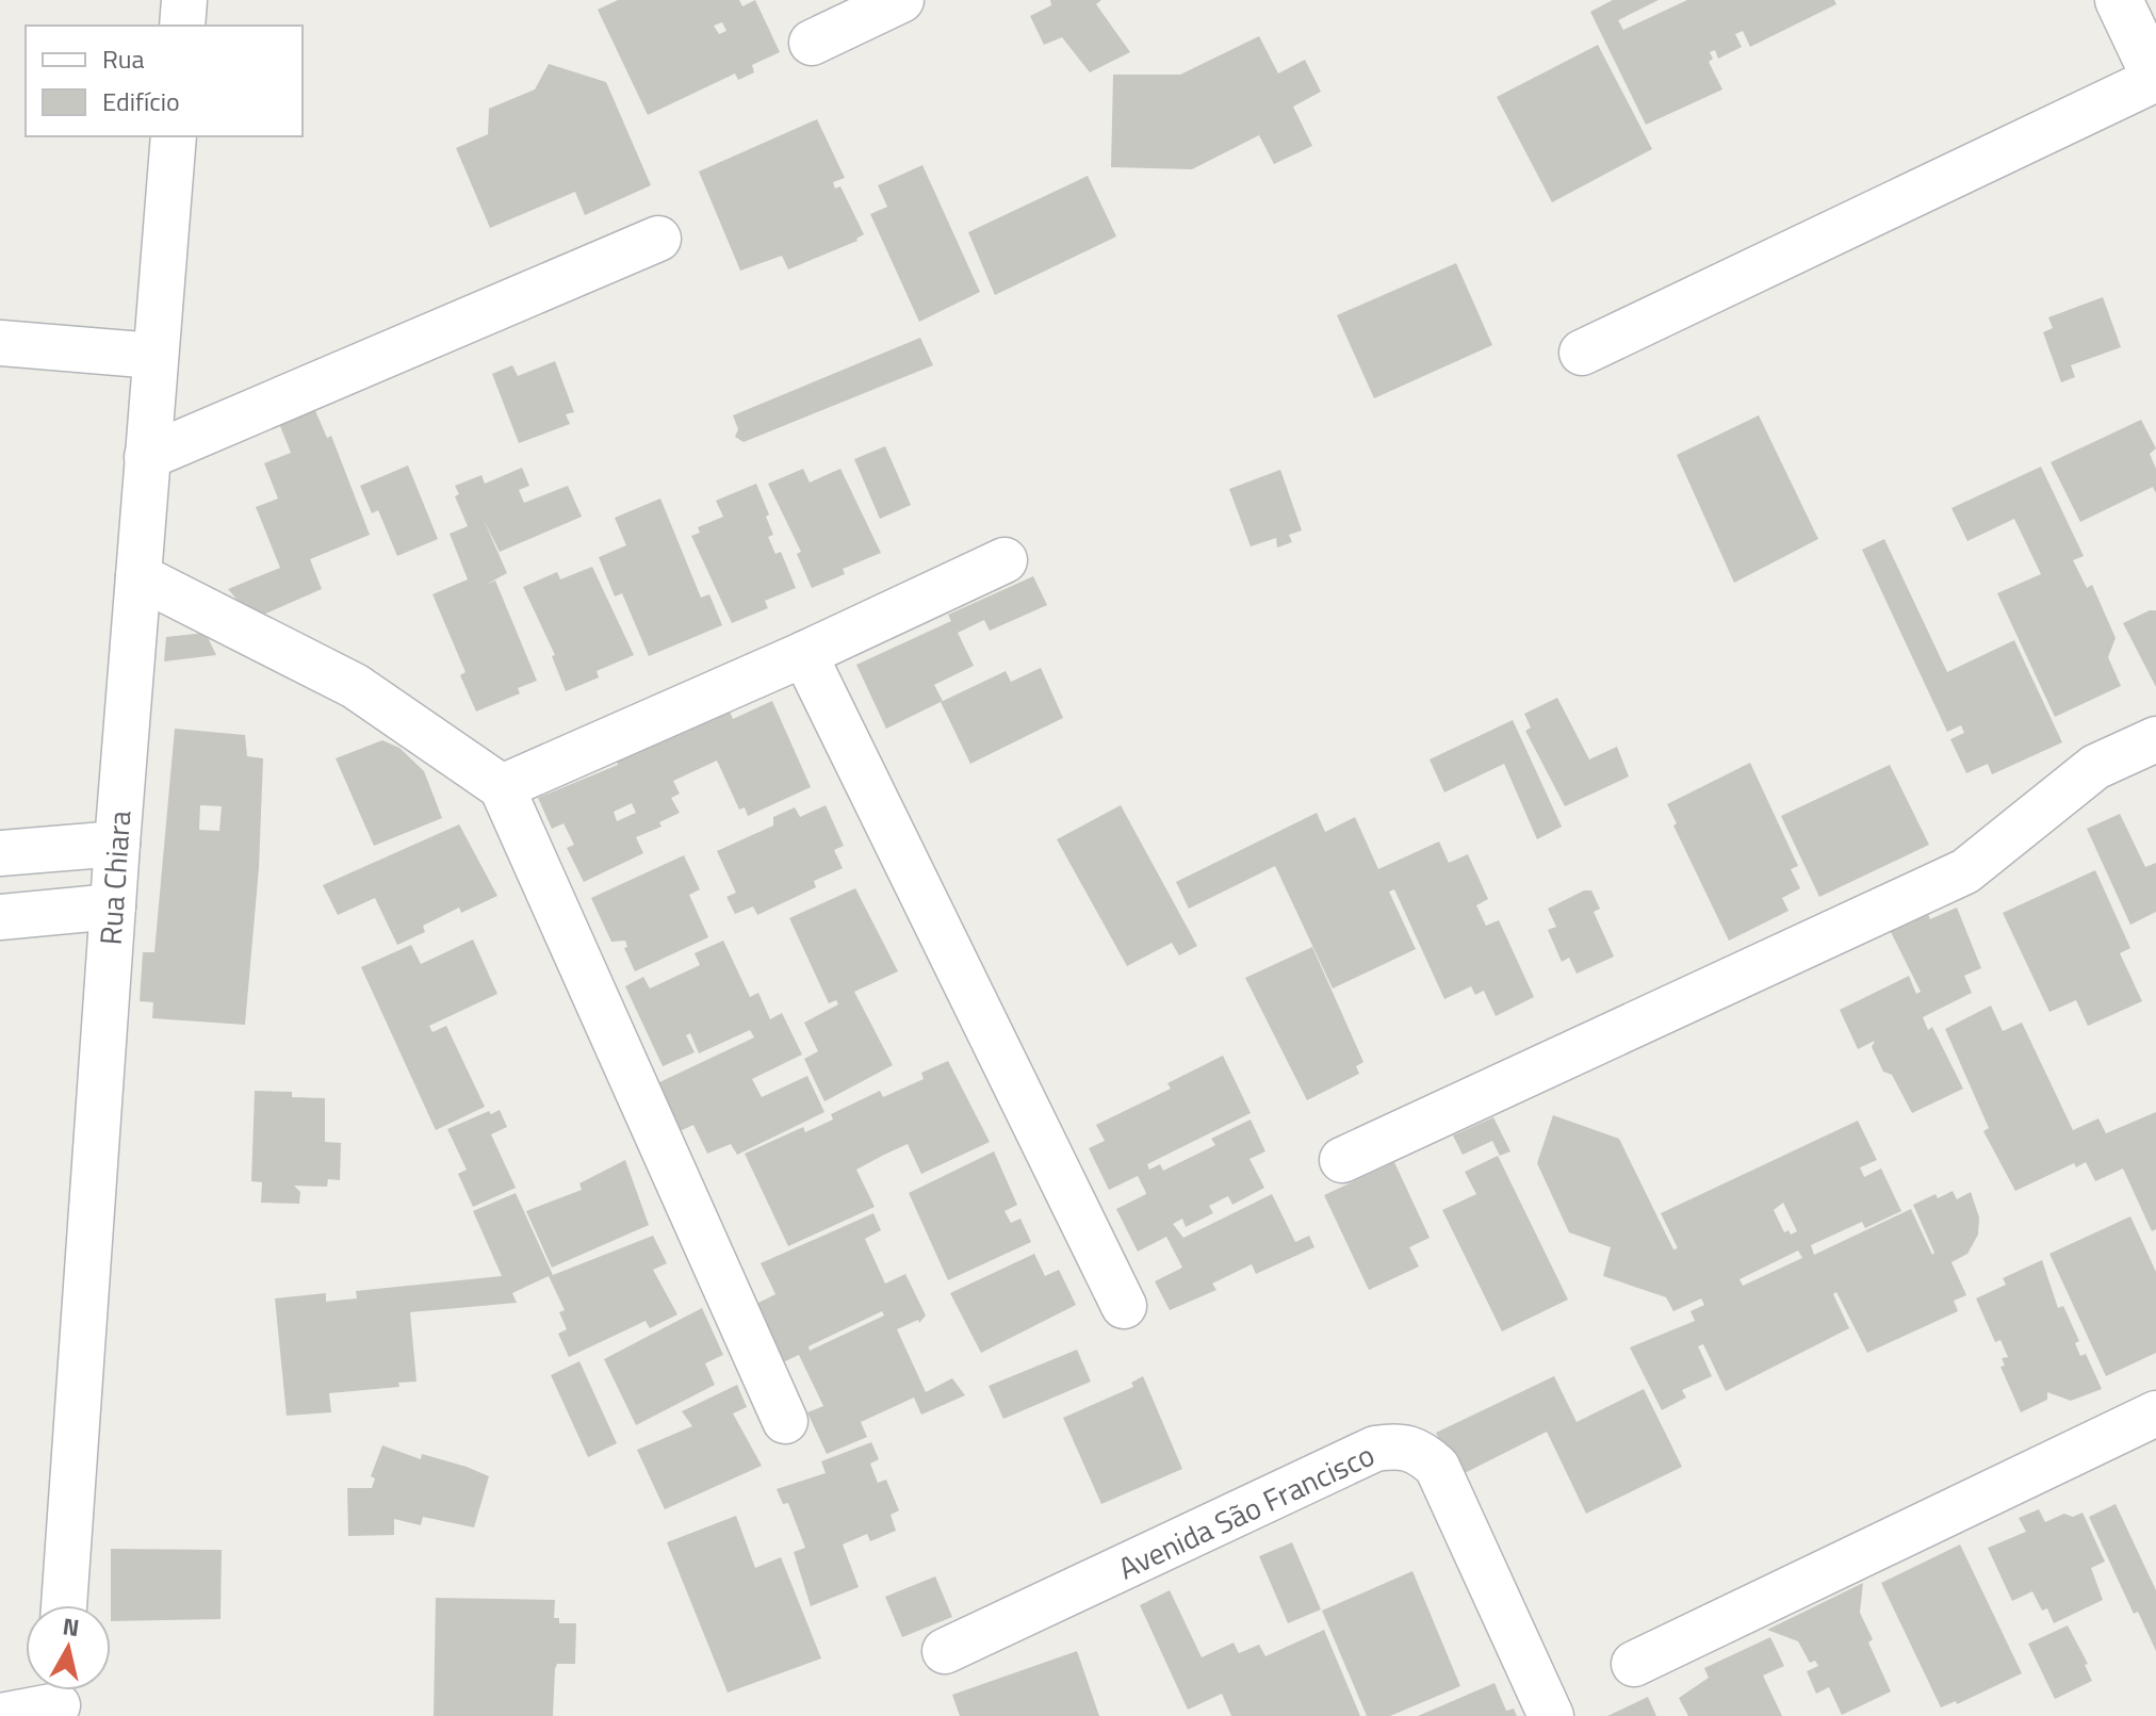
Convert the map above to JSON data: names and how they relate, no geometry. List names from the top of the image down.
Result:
{
  "streets": {
    "street": ["Rua Chiara", "Avenida São Francisco"]
  },
  "legend": ["Rua", "Edifício"],
  "north": "top"
}
